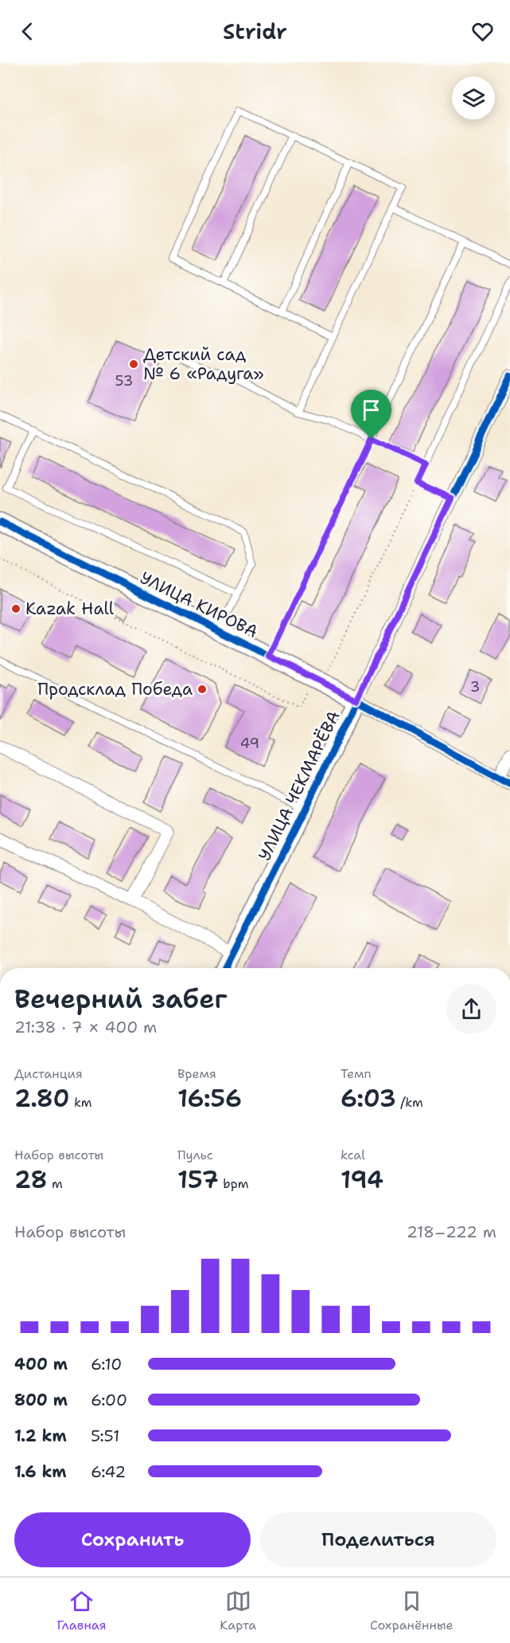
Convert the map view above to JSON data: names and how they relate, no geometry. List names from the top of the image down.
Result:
{
  "streets": {
    "street": ["УЛИЦА КИРОВА", "УЛИЦА ЧЕКМАРЁВА"]
  },
  "crossings": [
    ["УЛИЦА КИРОВА", "УЛИЦА ЧЕКМАРЁВА"]
  ],
  "places": ["Детский сад № 6 «Радуга»", "Kazak Hall", "Продсклад Победа"],
  "house_numbers": ["53", "3", "49"],
  "page": {
    "header": "Stridr",
    "heading": ["Вечерний забег", "21:38 · 7 × 400 m"],
    "stats": [
      ["Дистанция", "2.80 km"],
      ["Время", "16:56"],
      ["Темп", "6:03 /km"],
      ["Набор высоты", "28 m"],
      ["Пульс", "157 bpm"],
      ["kcal", "194"]
    ],
    "chart": ["Набор высоты", "218–222 m"],
    "list": [
      {
        "name": "400 m",
        "note": "6:10"
      },
      {
        "name": "800 m",
        "note": "6:00"
      },
      {
        "name": "1.2 km",
        "note": "5:51"
      },
      {
        "name": "1.6 km",
        "note": "6:42"
      }
    ],
    "buttons": ["Сохранить", "Поделиться"],
    "tabs": ["Главная", "Карта", "Сохранённые"]
  }
}
